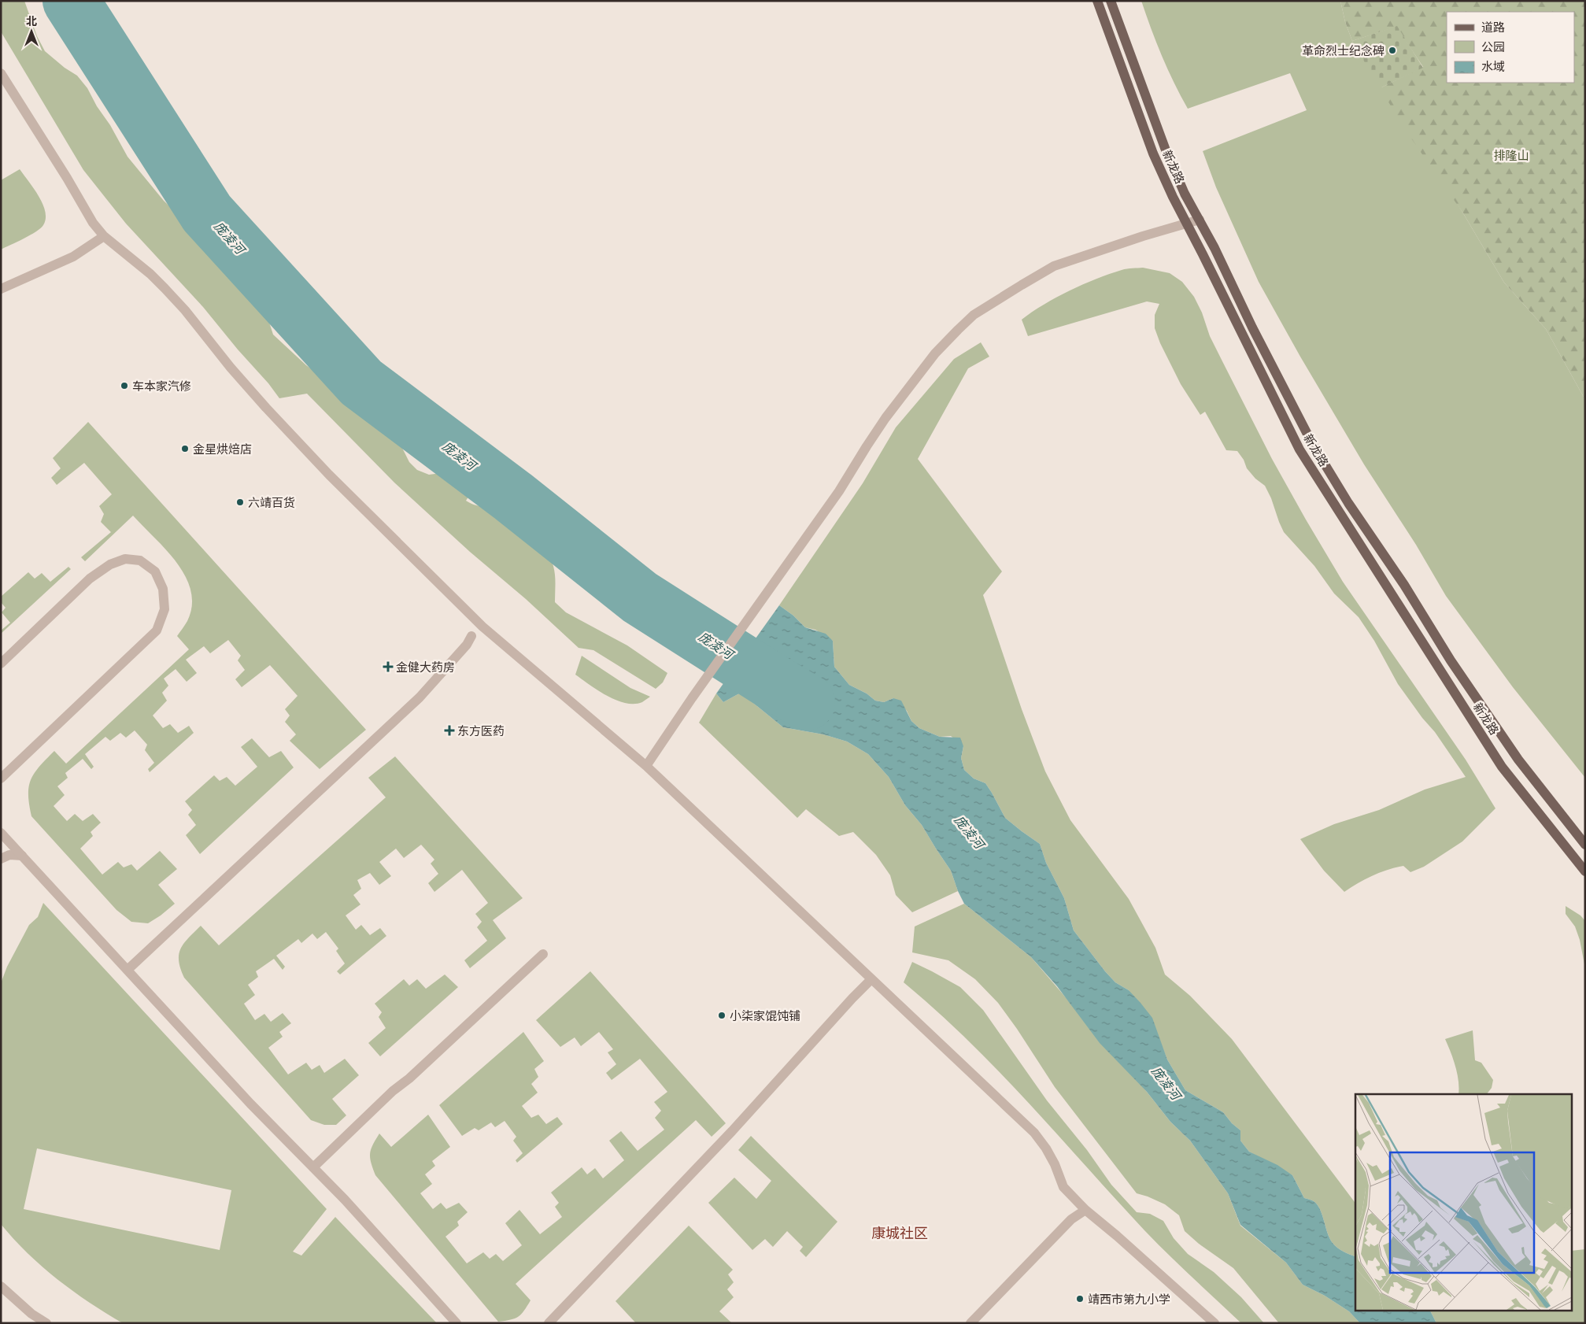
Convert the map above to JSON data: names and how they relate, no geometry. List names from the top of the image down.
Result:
{
  "streets": {
    "main road": ["新龙路"]
  },
  "districts": ["康城社区"],
  "water": ["庞凌河"],
  "parks": ["排隆山"],
  "places": {
    "other": [
      "革命烈士纪念碑",
      "车本家汽修",
      "金星烘焙店",
      "六靖百货",
      "小柒家馄饨铺",
      "靖西市第九小学"
    ],
    "health": ["金健大药房", "东方医药"]
  },
  "legend": ["道路", "公园", "水域"],
  "north": "top"
}
